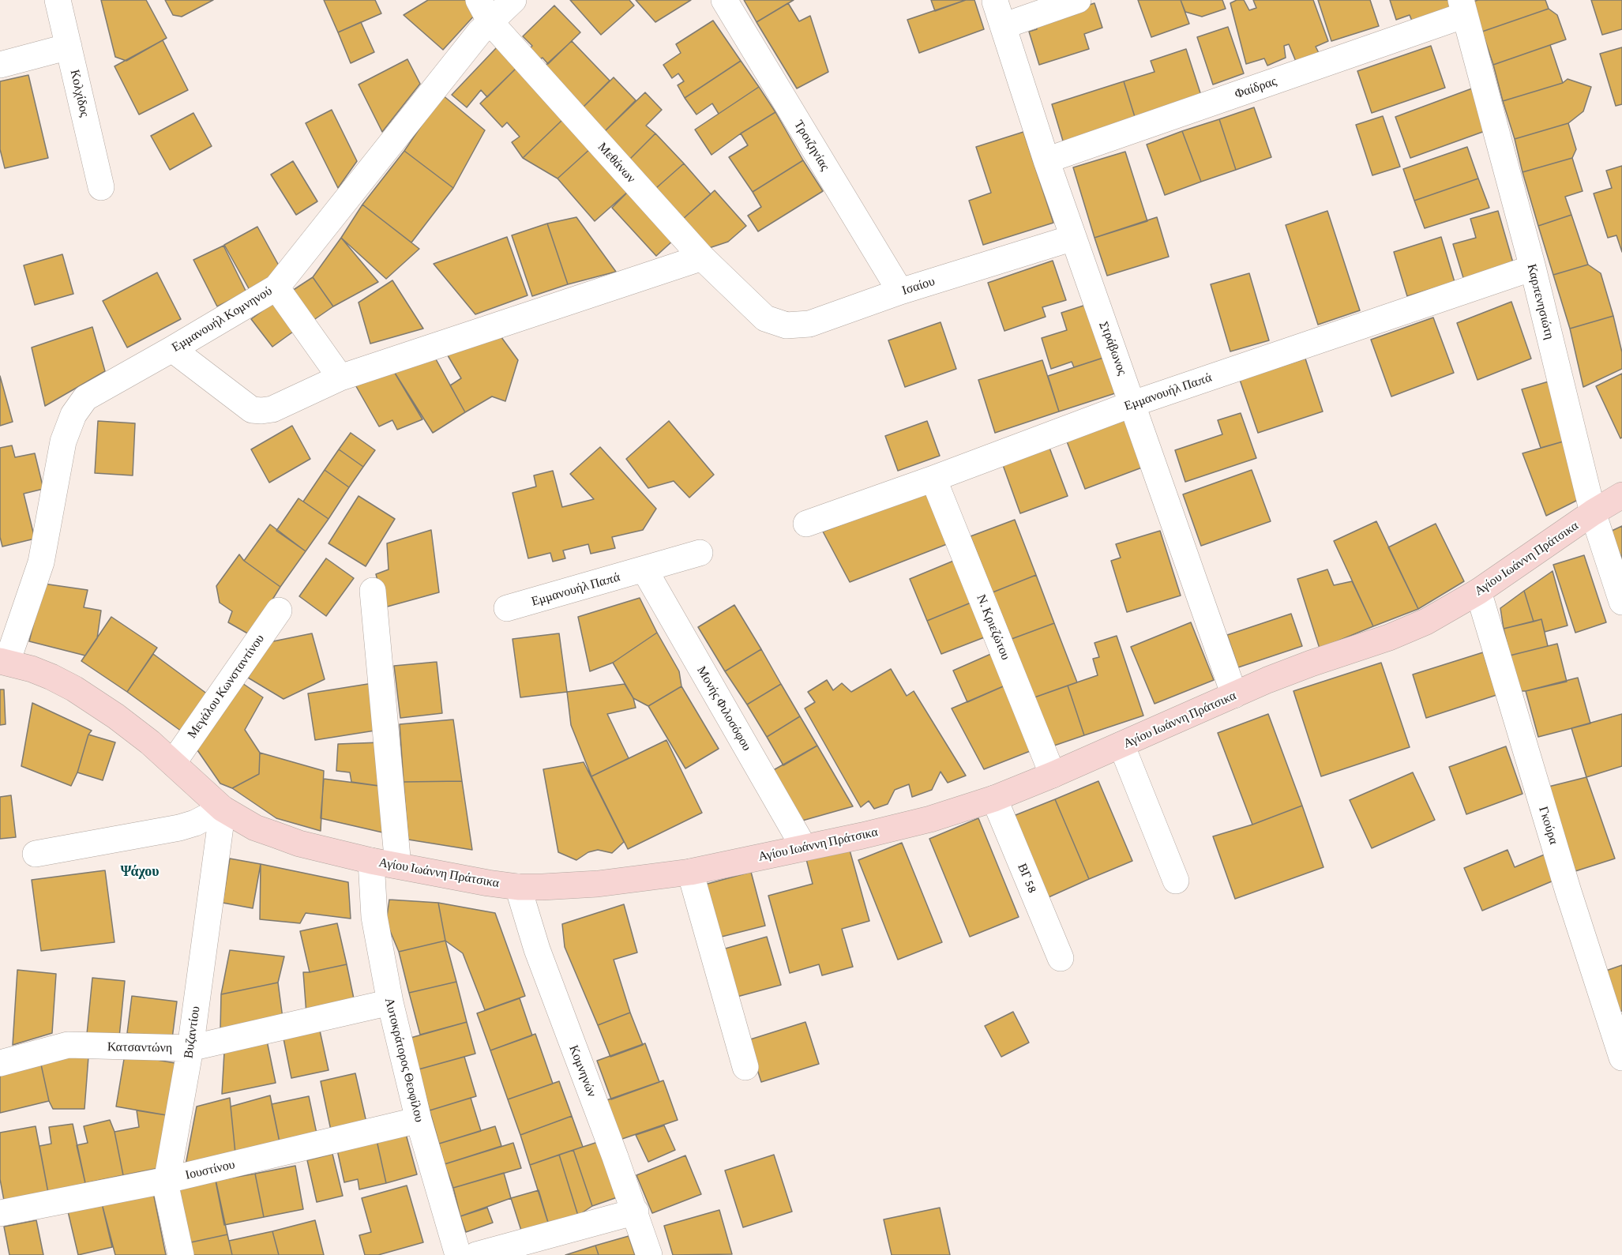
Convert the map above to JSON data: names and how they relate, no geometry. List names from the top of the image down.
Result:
{
  "streets": {
    "main road": ["Αγίου Ιωάννη Πράτσικα"],
    "street": [
      "Φαίδρας",
      "Κολχίδος",
      "Τροιζηνίας",
      "Μεθάνων",
      "Ισαίου",
      "Καρπενησιώτη",
      "Εμμανουήλ Κομνηνού",
      "Στράβωνος",
      "Εμμανουήλ Παπά",
      "Ν. Κριεζώτου",
      "Μεγάλου Κωνσταντίνου",
      "Μονής Φιλοσόφου",
      "Γκούρα",
      "ΒΓ 58",
      "Βυζαντίου",
      "Κατσαντώνη",
      "Αυτοκράτορος Θεοφίλου",
      "Κομνηνών",
      "Ιουστίνου"
    ]
  },
  "crossings": [
    ["Φαίδρας", "Καρπενησιώτη"],
    ["Φαίδρας", "Στράβωνος"],
    ["Τροιζηνίας", "Ισαίου"],
    ["Μεθάνων", "Ισαίου"],
    ["Μεθάνων", "Εμμανουήλ Κομνηνού"],
    ["Ισαίου", "Στράβωνος"],
    ["Καρπενησιώτη", "Εμμανουήλ Παπά"],
    ["Καρπενησιώτη", "Αγίου Ιωάννη Πράτσικα"],
    ["Εμμανουήλ Κομνηνού", "Αγίου Ιωάννη Πράτσικα"],
    ["Στράβωνος", "Εμμανουήλ Παπά"],
    ["Στράβωνος", "Αγίου Ιωάννη Πράτσικα"],
    ["Εμμανουήλ Παπά", "Ν. Κριεζώτου"],
    ["Εμμανουήλ Παπά", "Μονής Φιλοσόφου"],
    ["Αγίου Ιωάννη Πράτσικα", "Ν. Κριεζώτου"],
    ["Αγίου Ιωάννη Πράτσικα", "Μεγάλου Κωνσταντίνου"],
    ["Αγίου Ιωάννη Πράτσικα", "Μονής Φιλοσόφου"],
    ["Αγίου Ιωάννη Πράτσικα", "Γκούρα"],
    ["Αγίου Ιωάννη Πράτσικα", "ΒΓ 58"],
    ["Αγίου Ιωάννη Πράτσικα", "Βυζαντίου"],
    ["Αγίου Ιωάννη Πράτσικα", "Αυτοκράτορος Θεοφίλου"],
    ["Αγίου Ιωάννη Πράτσικα", "Κομνηνών"],
    ["Βυζαντίου", "Κατσαντώνη"],
    ["Βυζαντίου", "Ιουστίνου"],
    ["Κατσαντώνη", "Αυτοκράτορος Θεοφίλου"],
    ["Αυτοκράτορος Θεοφίλου", "Ιουστίνου"]
  ],
  "districts": ["Ψάχου"]
}
